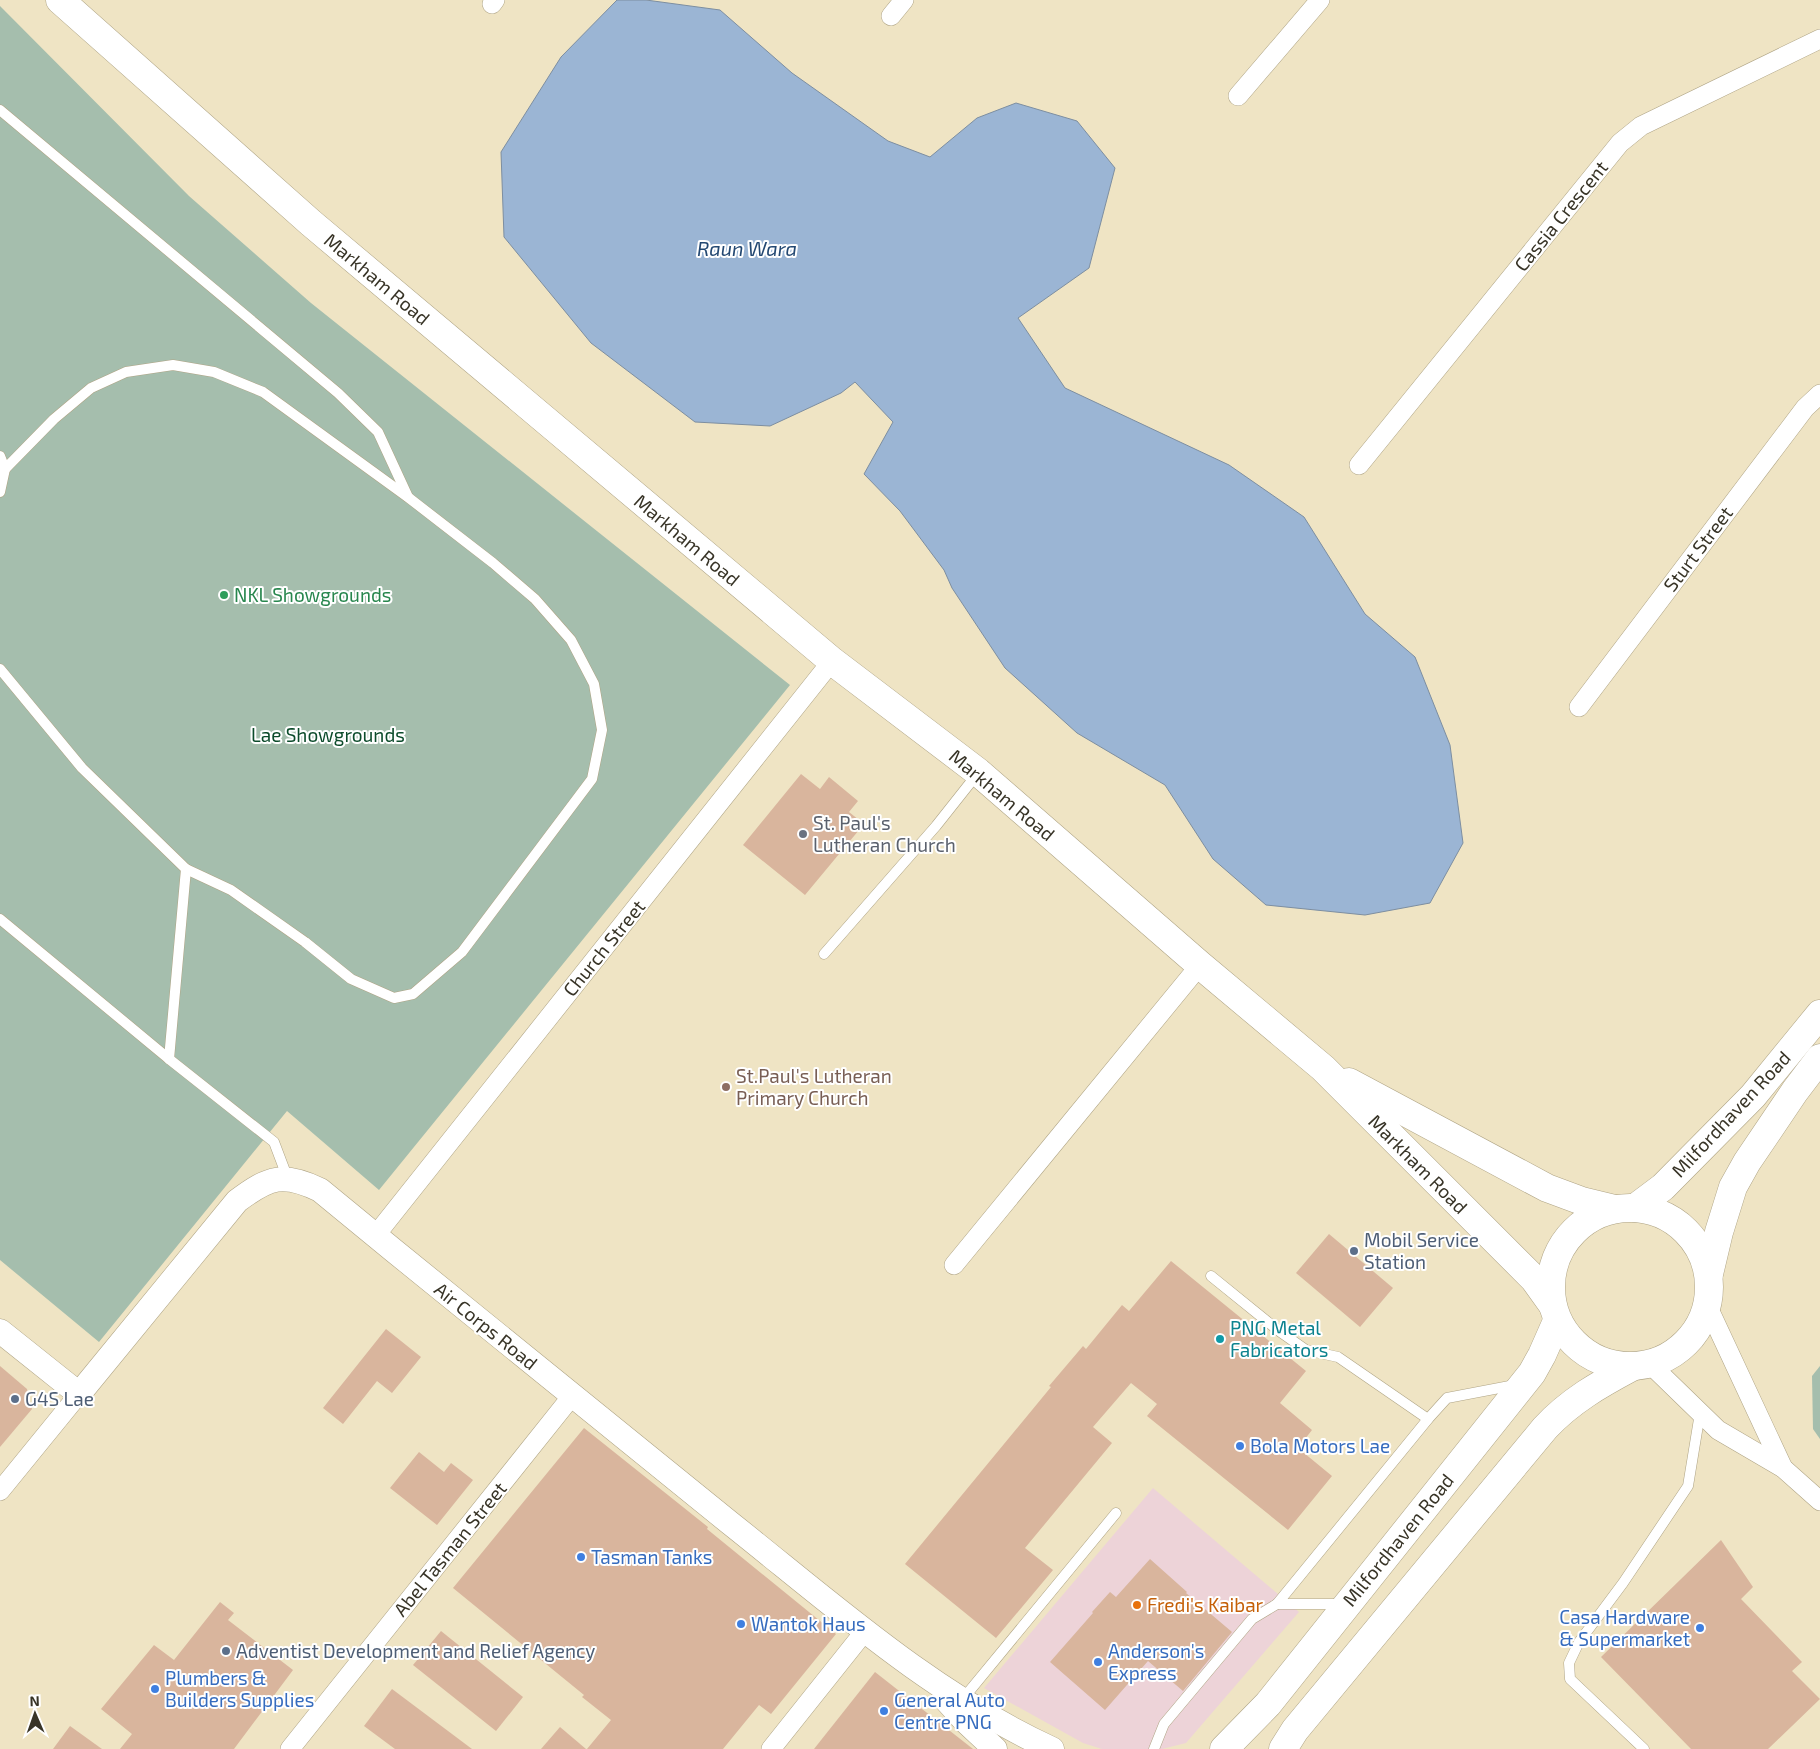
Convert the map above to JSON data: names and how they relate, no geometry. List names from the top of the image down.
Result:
{
  "streets": {
    "main road": ["Markham Road", "Milfordhaven Road"],
    "street": [
      "Cassia Crescent",
      "Sturt Street",
      "Church Street",
      "Air Corps Road",
      "Abel Tasman Street"
    ]
  },
  "crossings": [
    ["Markham Road", "Church Street"],
    ["Markham Road", "Milfordhaven Road"],
    ["Church Street", "Air Corps Road"],
    ["Air Corps Road", "Abel Tasman Street"]
  ],
  "water": ["Raun Wara"],
  "parks": ["Lae Showgrounds"],
  "places": [
    "NKL Showgrounds",
    "St. Paul's Lutheran Church",
    "St.Paul's Lutheran Primary Church",
    "Mobil Service Station",
    "PNG Metal Fabricators",
    "G4S Lae",
    "Bola Motors Lae",
    "Tasman Tanks",
    "Fredi's Kaibar",
    "Wantok Haus",
    "Casa Hardware & Supermarket",
    "Adventist Development and Relief Agency",
    "Anderson's Express",
    "Plumbers & Builders Supplies",
    "General Auto Centre PNG"
  ],
  "north": "top"
}
